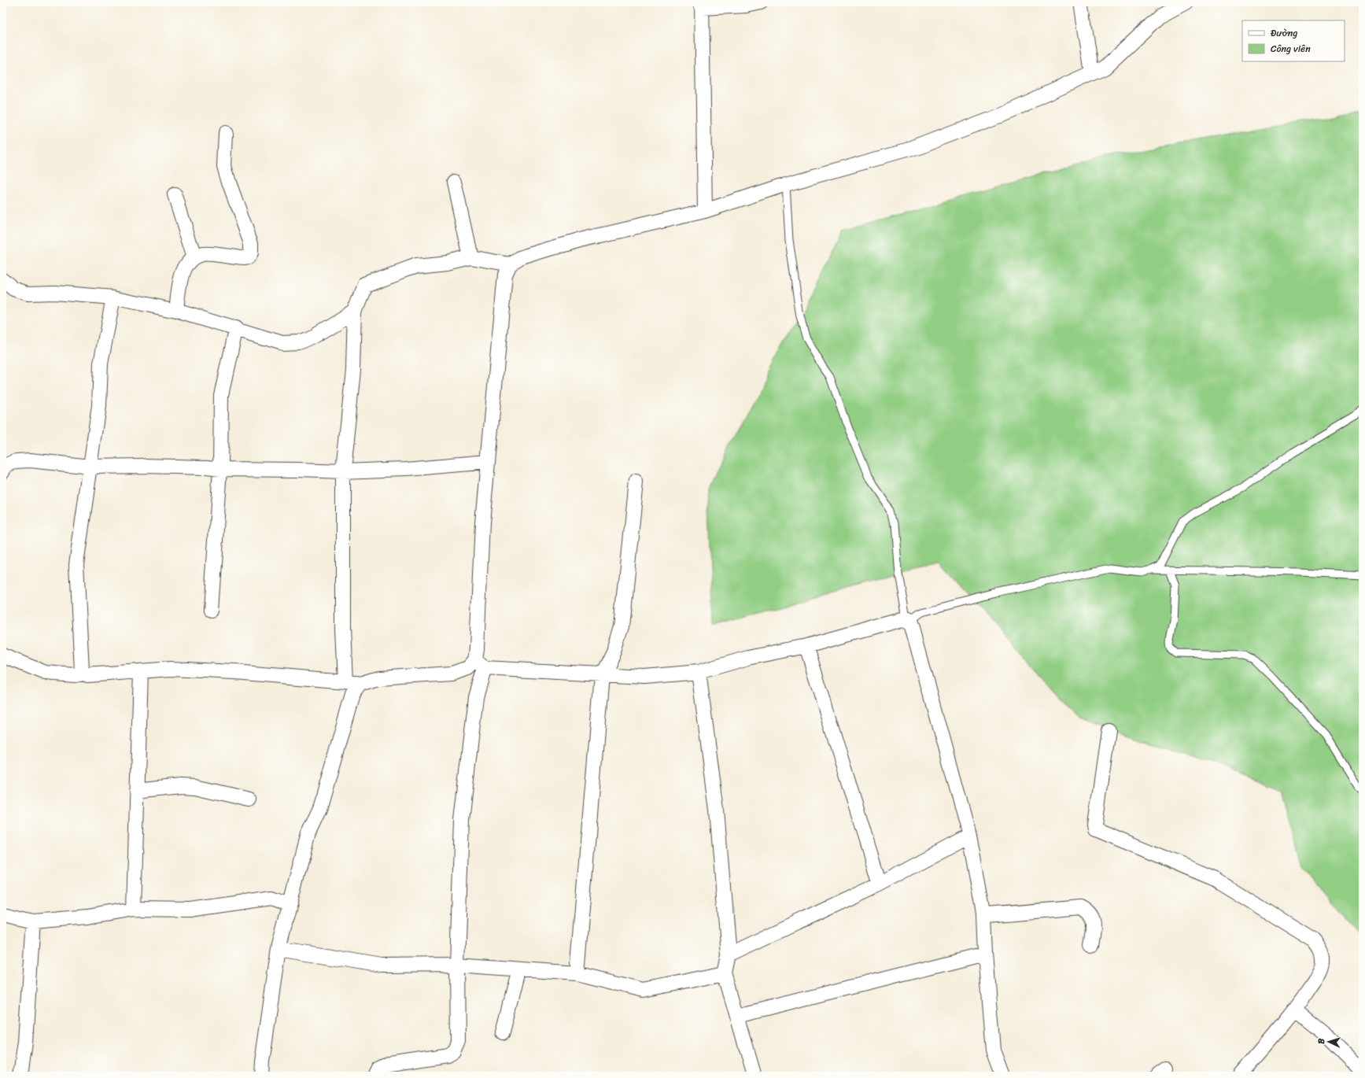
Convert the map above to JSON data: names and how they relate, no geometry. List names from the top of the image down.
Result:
{
  "legend": ["Đường", "Công viên"],
  "north": "left"
}
